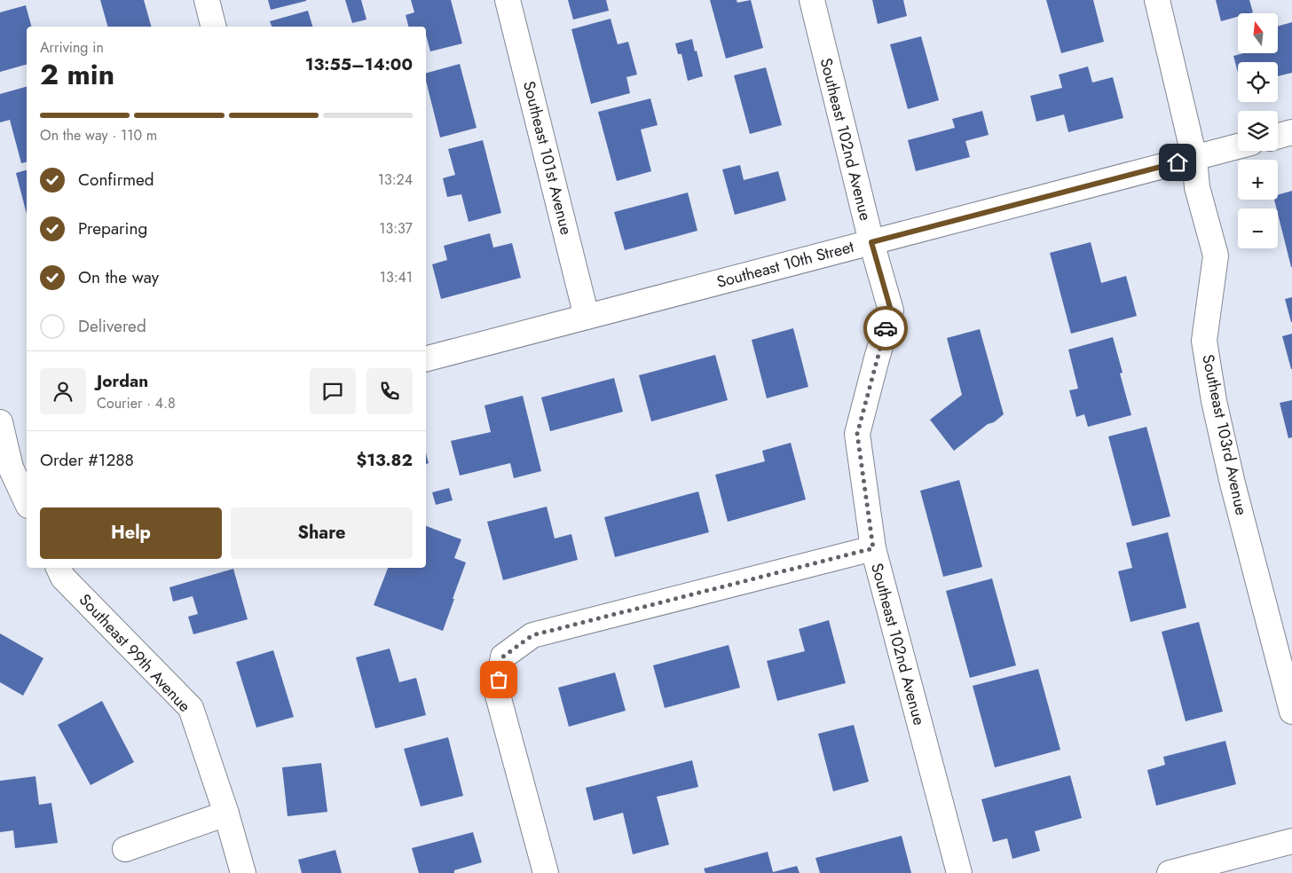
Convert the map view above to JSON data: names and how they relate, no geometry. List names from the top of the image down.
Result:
{
  "streets": {
    "street": [
      "Southeast 102nd Avenue",
      "Southeast 101st Avenue",
      "Southeast 10th Street",
      "Southeast 103rd Avenue",
      "Southeast 99th Avenue"
    ]
  },
  "crossings": [
    ["Southeast 102nd Avenue", "Southeast 10th Street"],
    ["Southeast 101st Avenue", "Southeast 10th Street"],
    ["Southeast 10th Street", "Southeast 103rd Avenue"]
  ],
  "north": "top",
  "page": {
    "map_buttons": ["+", "−"],
    "heading": ["2 min", "Arriving in", "13:55–14:00"],
    "panel": [
      "Jordan",
      "Courier · 4.8",
      "Order #1288",
      "$13.82"
    ],
    "bar": "On the way · 110 m",
    "list": [
      ["Confirmed", "13:24"],
      ["Preparing", "13:37"],
      ["On the way", "13:41"],
      "Delivered"
    ],
    "buttons": ["Help", "Share"]
  }
}
